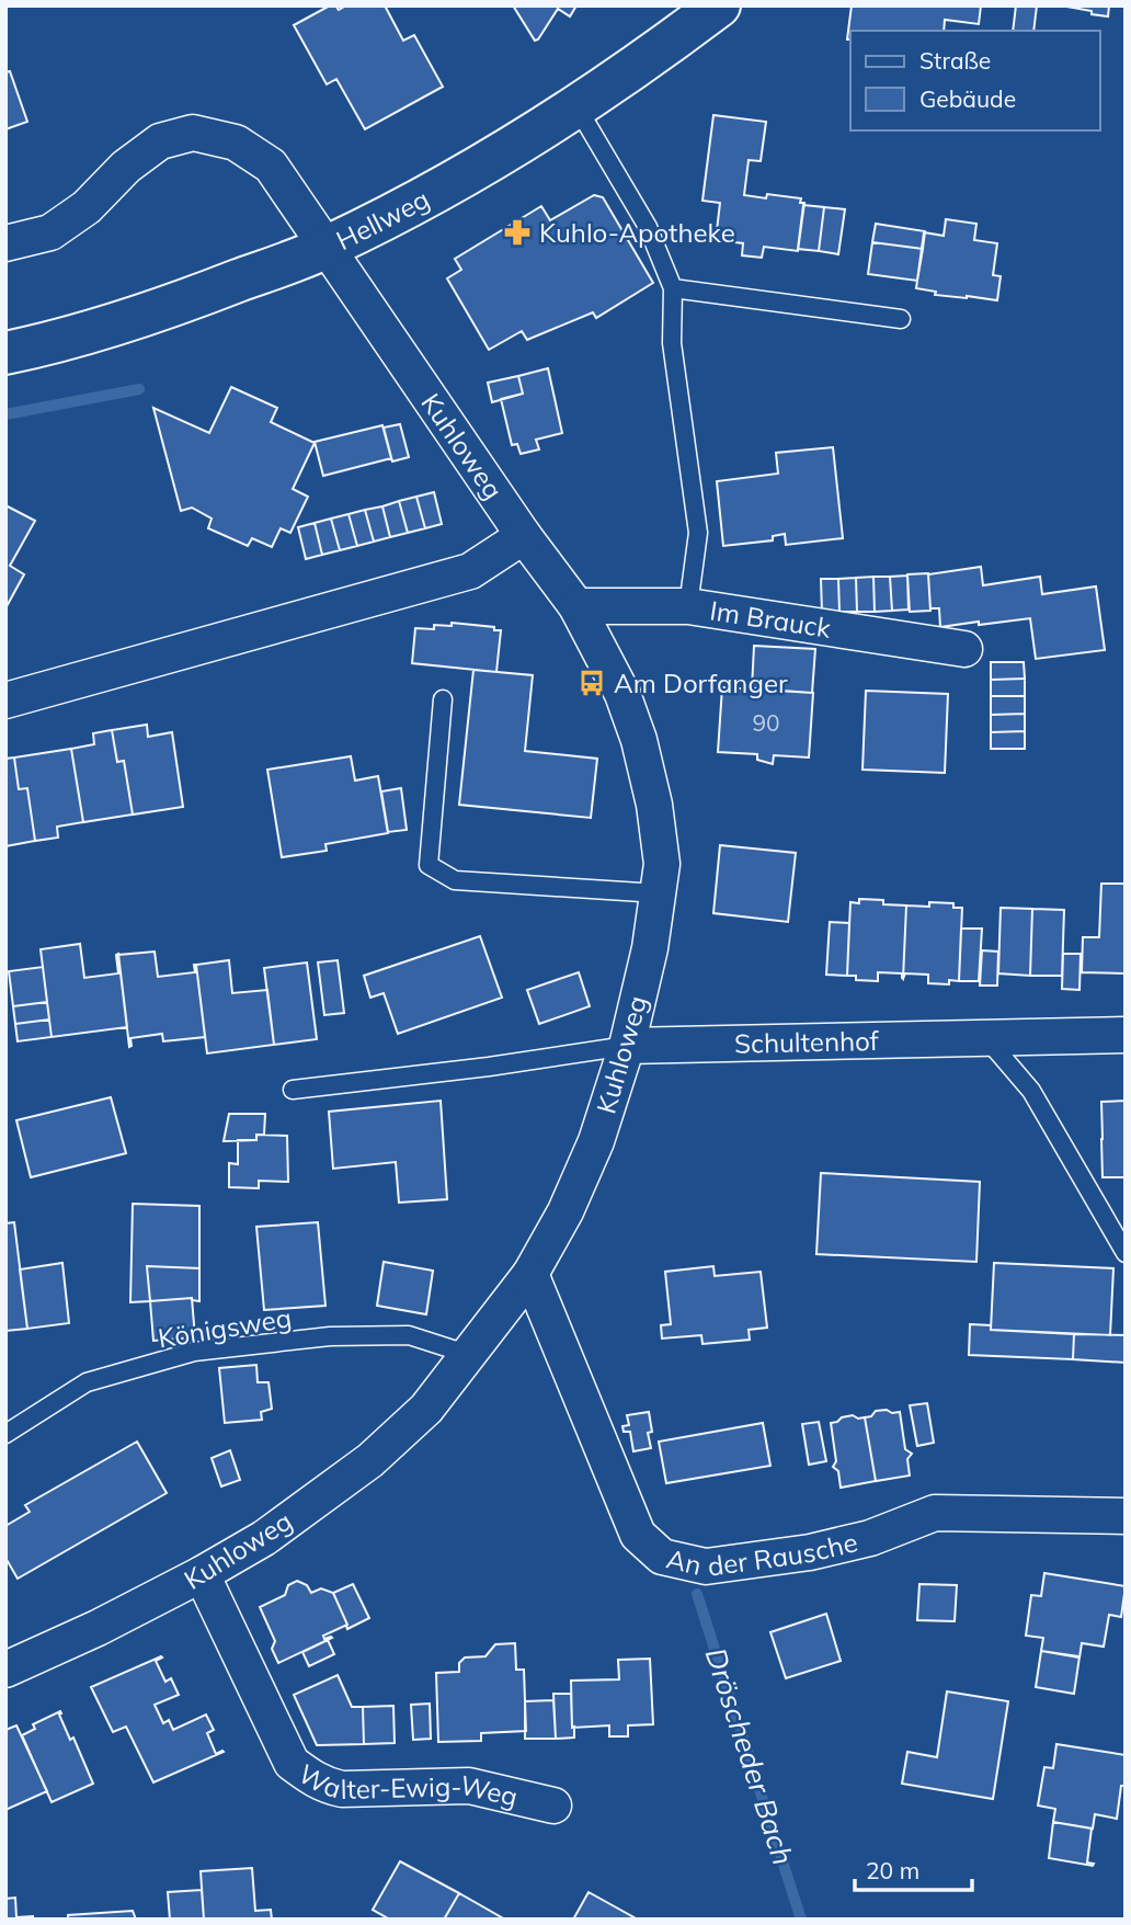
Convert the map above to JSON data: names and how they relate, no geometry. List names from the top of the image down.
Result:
{
  "streets": {
    "street": [
      "Hellweg",
      "Kuhloweg",
      "Im Brauck",
      "Schultenhof",
      "An der Rausche",
      "Walter-Ewig-Weg"
    ],
    "lane": ["Königsweg"]
  },
  "crossings": [
    ["Hellweg", "Kuhloweg"],
    ["Kuhloweg", "Im Brauck"],
    ["Kuhloweg", "Schultenhof"],
    ["Kuhloweg", "Königsweg"],
    ["Kuhloweg", "An der Rausche"],
    ["Kuhloweg", "Walter-Ewig-Weg"]
  ],
  "water": ["Dröscheder Bach"],
  "places": {
    "pharmacy": ["Kuhlo-Apotheke"],
    "bus stop": ["Am Dorfanger"]
  },
  "house_numbers": ["90"],
  "legend": ["Straße", "Gebäude"],
  "scale_bar": "20 m"
}
